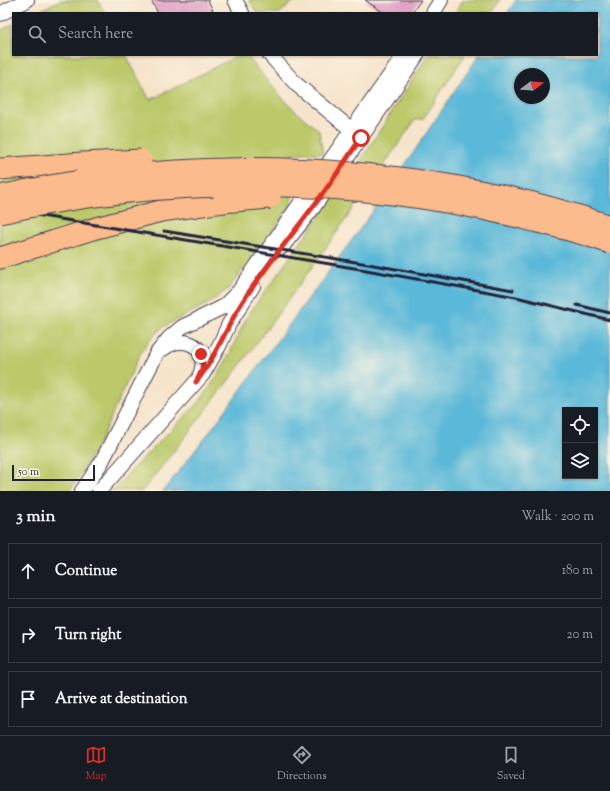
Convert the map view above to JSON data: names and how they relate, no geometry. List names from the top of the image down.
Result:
{
  "scale_bar": "50 m",
  "north": "right",
  "page": {
    "search": "Search here",
    "scale": "50 m",
    "heading": ["3 min", "Walk · 200 m"],
    "list": [
      ["Continue", "180 m"],
      ["Turn right", "20 m"],
      "Arrive at destination"
    ],
    "nav": ["Map", "Directions", "Saved"]
  }
}
